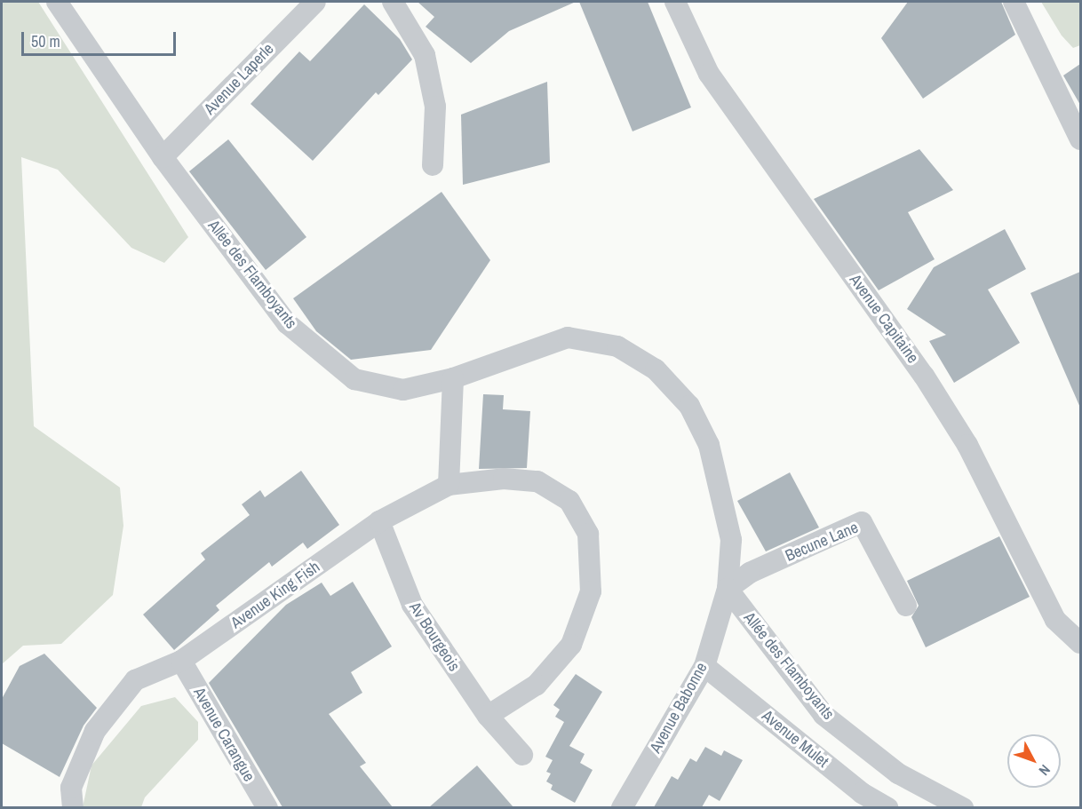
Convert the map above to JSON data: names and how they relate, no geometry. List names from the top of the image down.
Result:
{
  "streets": {
    "street": [
      "Avenue Laperle",
      "Allée des Flamboyants",
      "Avenue Capitaine",
      "Becune Lane",
      "Avenue King Fish",
      "Av Bourgeois",
      "Avenue Babonne",
      "Avenue Carangue",
      "Avenue Mulet"
    ]
  },
  "crossings": [
    ["Avenue Laperle", "Allée des Flamboyants"],
    ["Allée des Flamboyants", "Becune Lane"],
    ["Allée des Flamboyants", "Avenue Babonne"],
    ["Becune Lane", "Avenue Babonne"],
    ["Avenue King Fish", "Av Bourgeois"],
    ["Avenue King Fish", "Avenue Carangue"],
    ["Avenue Babonne", "Avenue Mulet"]
  ],
  "scale_bar": "50 m",
  "north": "bottom right"
}
